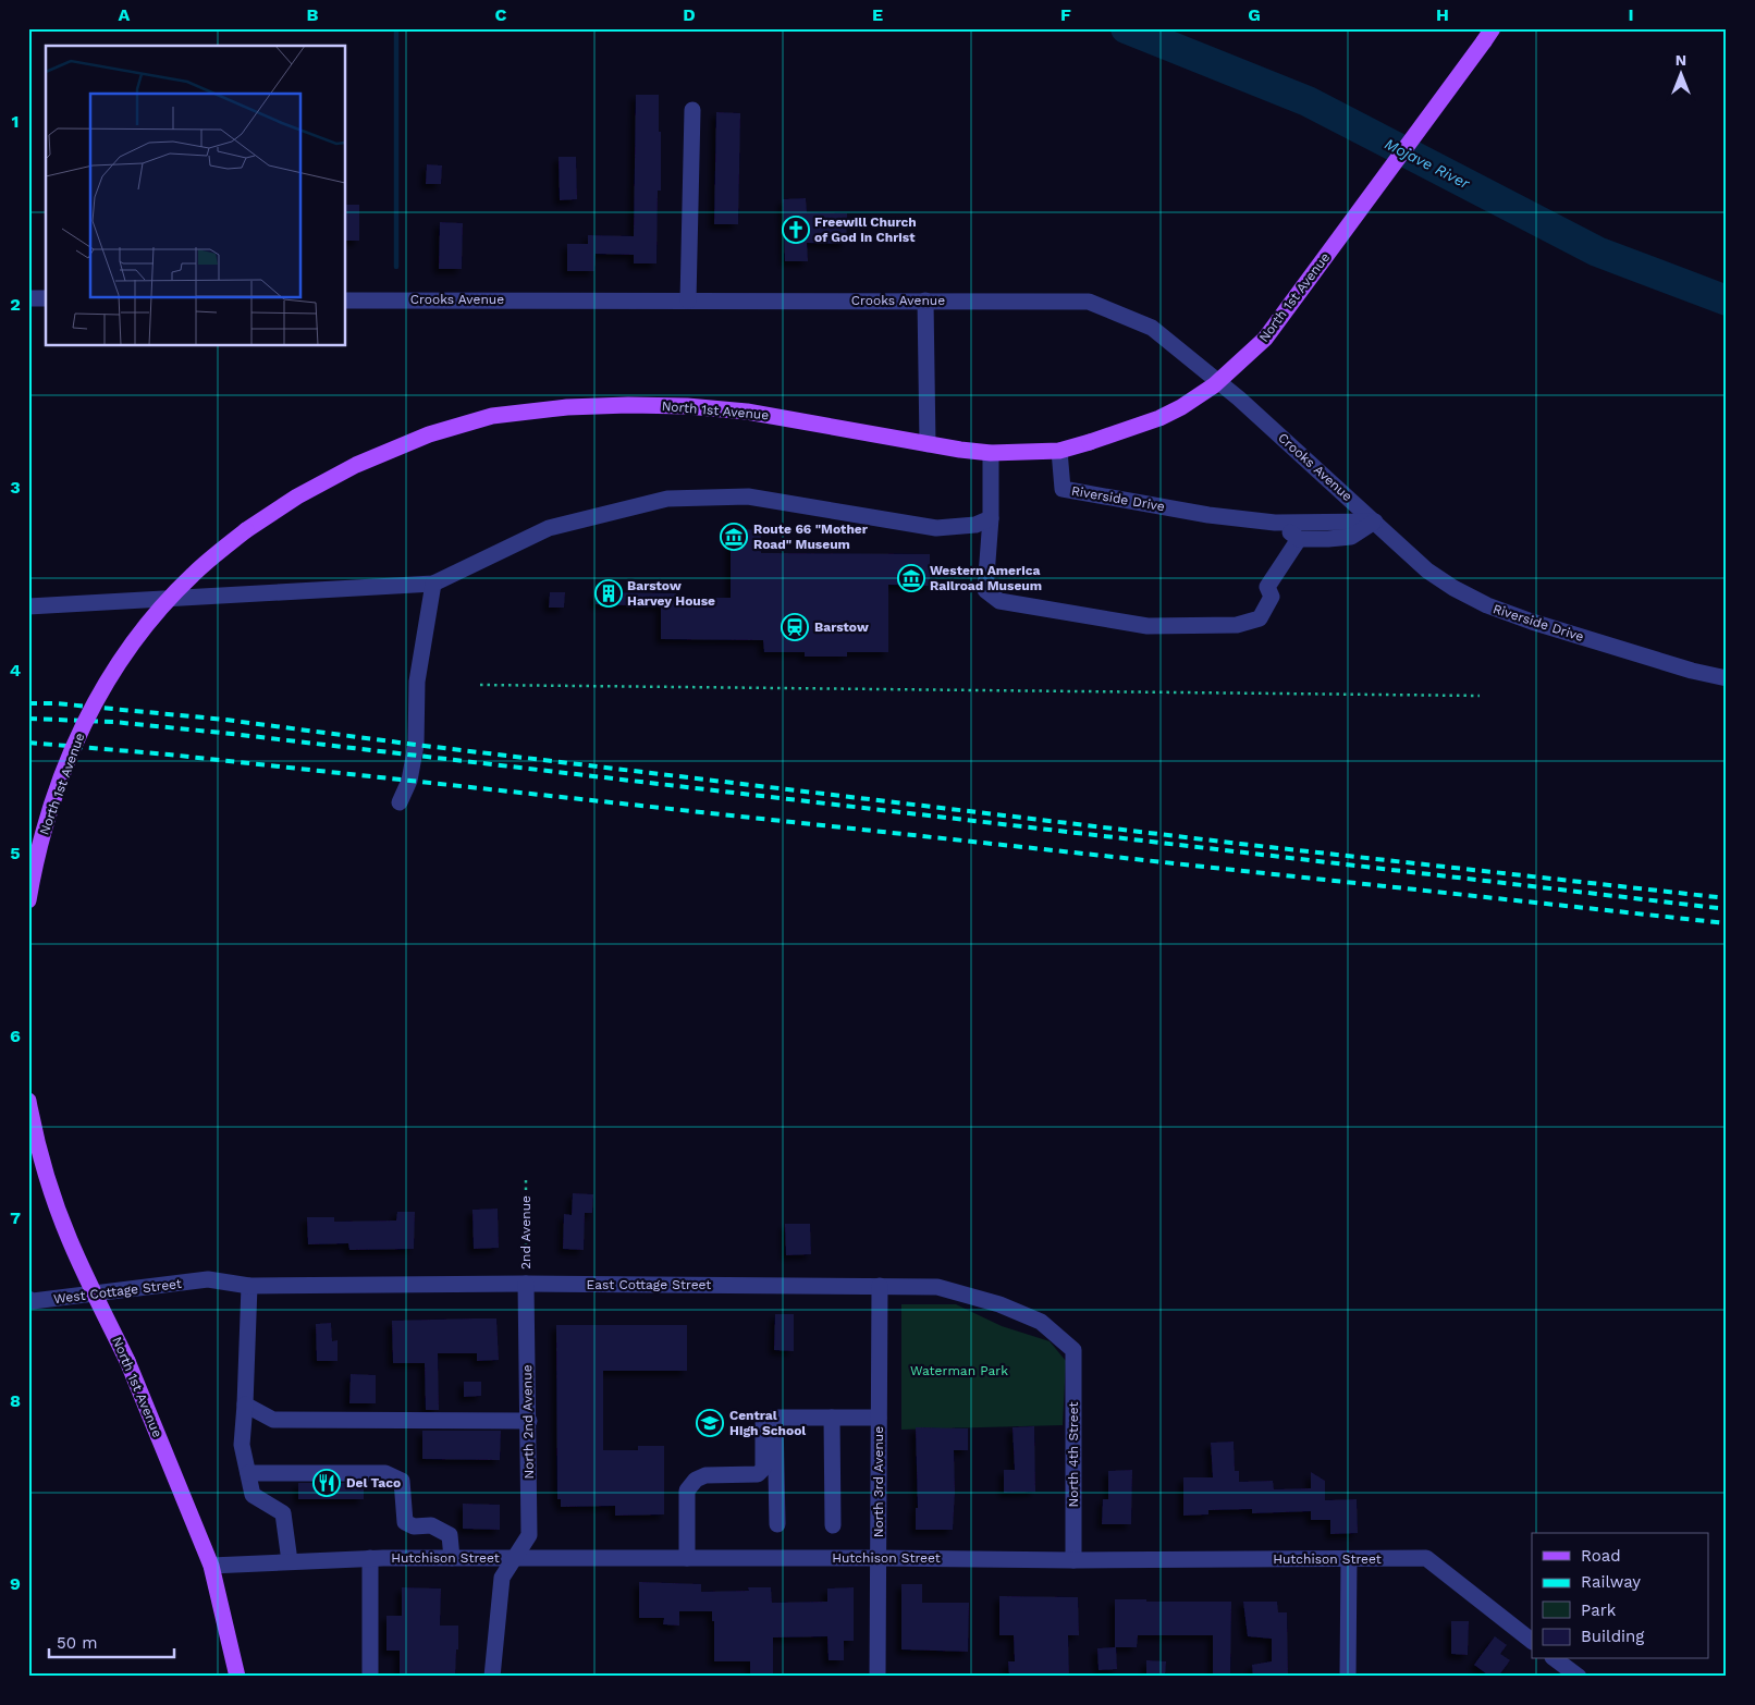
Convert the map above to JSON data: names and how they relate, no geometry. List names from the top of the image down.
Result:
{
  "streets": {
    "main road": ["North 1st Avenue"],
    "street": [
      "Crooks Avenue",
      "Riverside Drive",
      "East Cottage Street",
      "West Cottage Street",
      "North 2nd Avenue",
      "North 4th Street",
      "North 3rd Avenue",
      "Hutchison Street"
    ],
    "path": ["2nd Avenue"]
  },
  "crossings": [
    ["North 1st Avenue", "Riverside Drive"],
    ["North 1st Avenue", "Hutchison Street"],
    ["Crooks Avenue", "Riverside Drive"],
    ["2nd Avenue", "East Cottage Street"],
    ["2nd Avenue", "North 2nd Avenue"],
    ["East Cottage Street", "West Cottage Street"],
    ["East Cottage Street", "North 2nd Avenue"],
    ["East Cottage Street", "North 4th Street"],
    ["East Cottage Street", "North 3rd Avenue"],
    ["North 2nd Avenue", "Hutchison Street"],
    ["North 4th Street", "Hutchison Street"],
    ["North 3rd Avenue", "Hutchison Street"]
  ],
  "water": ["Mojave River"],
  "parks": ["Waterman Park"],
  "places": {
    "church": ["Freewill Church of God in Christ"],
    "museum": ["Route 66 \"Mother Road\" Museum", "Western America Railroad Museum"],
    "building": ["Barstow Harvey House"],
    "station": ["Barstow"],
    "school or university": ["Central High School"],
    "restaurant": ["Del Taco"]
  },
  "legend": [
    "Road",
    "Railway",
    "Park",
    "Building"
  ],
  "scale_bar": "50 m",
  "north": "top",
  "grid": {
    "columns": [
      "A",
      "B",
      "C",
      "D",
      "E",
      "F",
      "G",
      "H",
      "I"
    ],
    "rows": [
      "1",
      "2",
      "3",
      "4",
      "5",
      "6",
      "7",
      "8",
      "9"
    ]
  }
}
